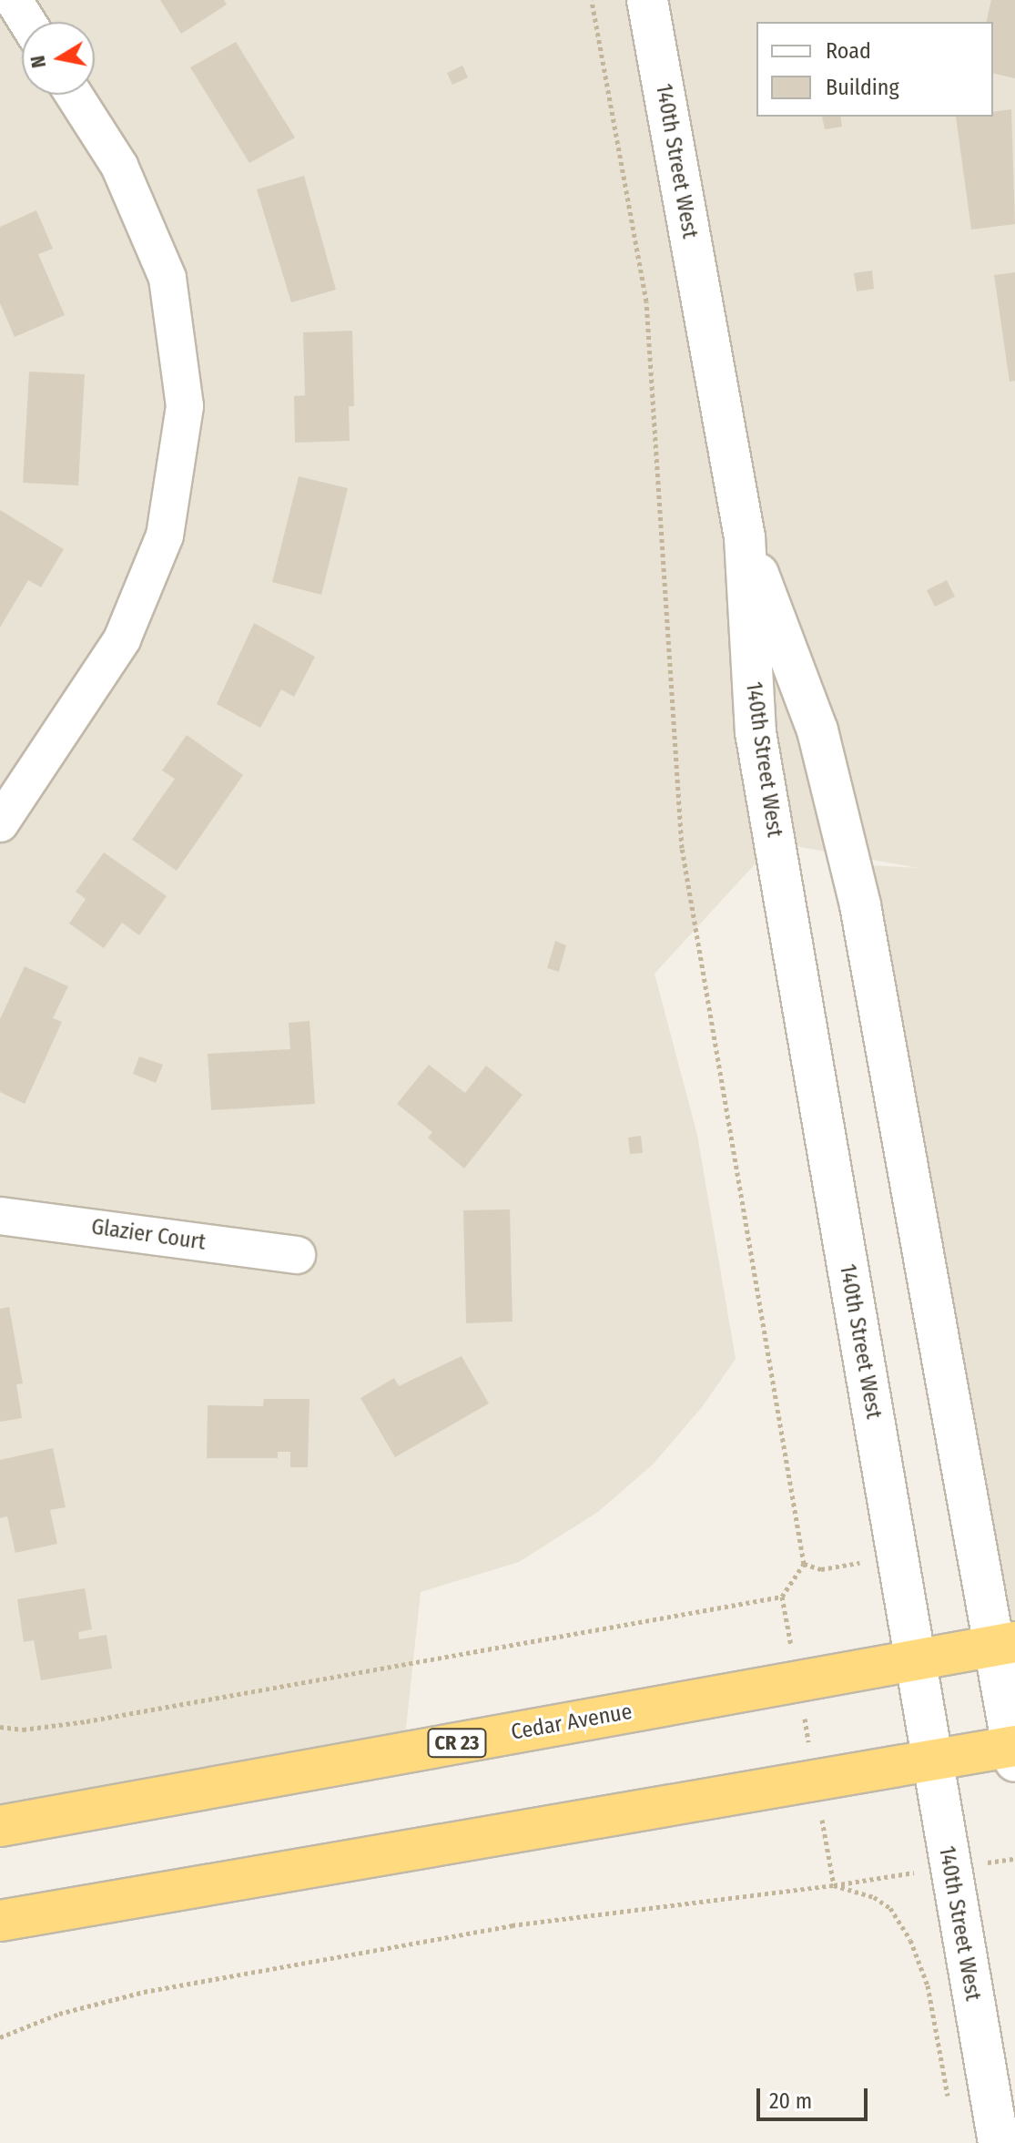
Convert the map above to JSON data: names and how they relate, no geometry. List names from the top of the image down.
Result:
{
  "streets": {
    "highway": ["Cedar Avenue", "CR 23"],
    "street": ["140th Street West", "Glazier Court"]
  },
  "crossings": [
    ["140th Street West", "Cedar Avenue"]
  ],
  "legend": ["Road", "Building"],
  "scale_bar": "20 m",
  "north": "left"
}
